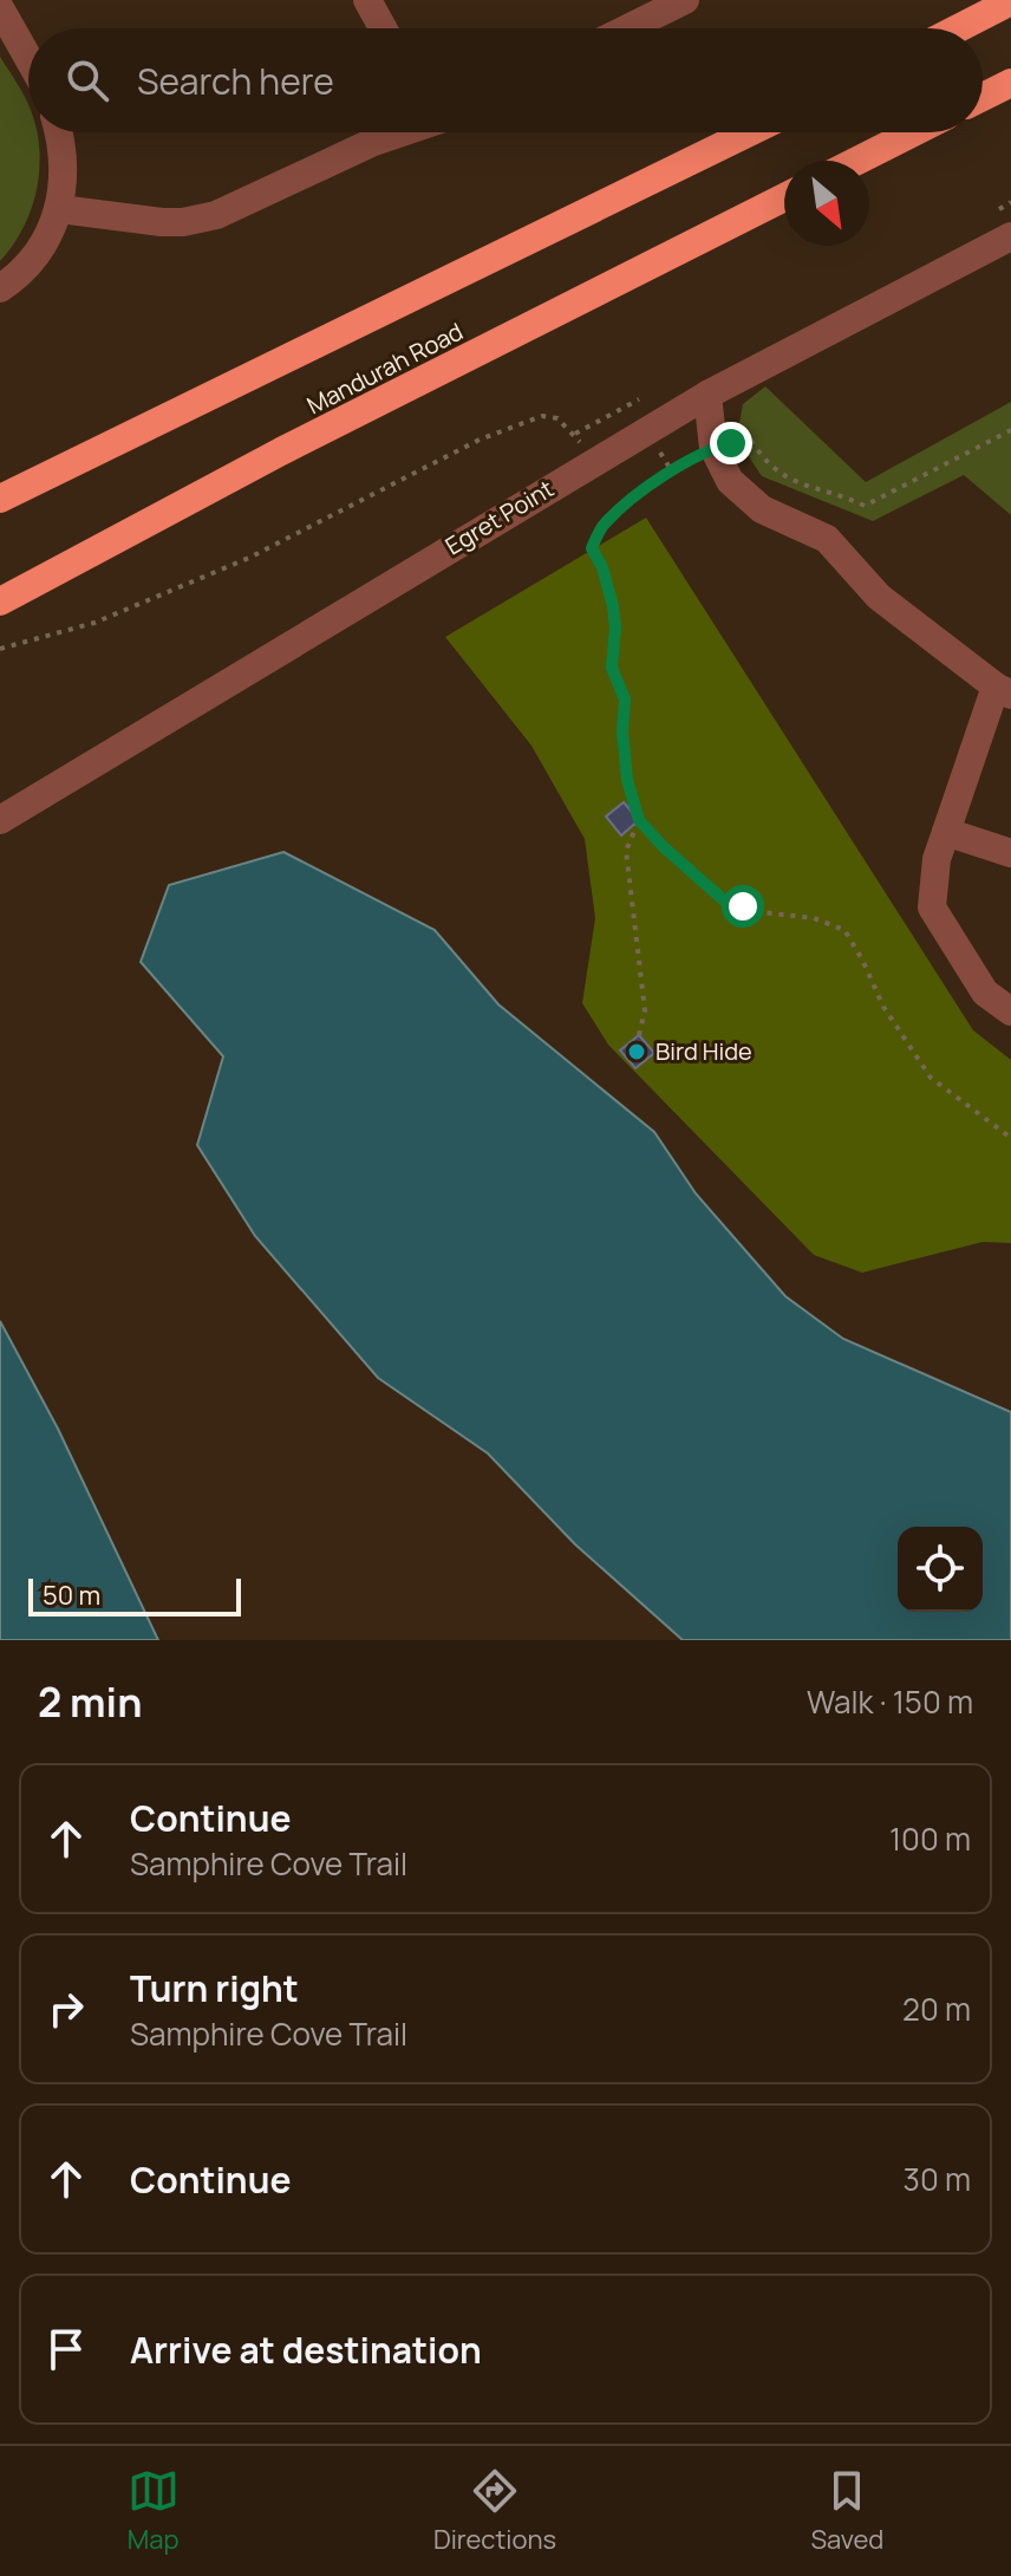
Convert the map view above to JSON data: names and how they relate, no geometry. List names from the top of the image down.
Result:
{
  "streets": {
    "highway": ["Mandurah Road"],
    "street": ["Egret Point"]
  },
  "places": ["Bird Hide"],
  "scale_bar": "50 m",
  "north": "bottom right",
  "page": {
    "search": "Search here",
    "scale": "50 m",
    "heading": ["2 min", "Walk · 150 m"],
    "list": [
      ["Continue", "Samphire Cove Trail", "100 m"],
      ["Turn right", "Samphire Cove Trail", "20 m"],
      ["Continue", "30 m"],
      "Arrive at destination"
    ],
    "nav": ["Map", "Directions", "Saved"]
  }
}
